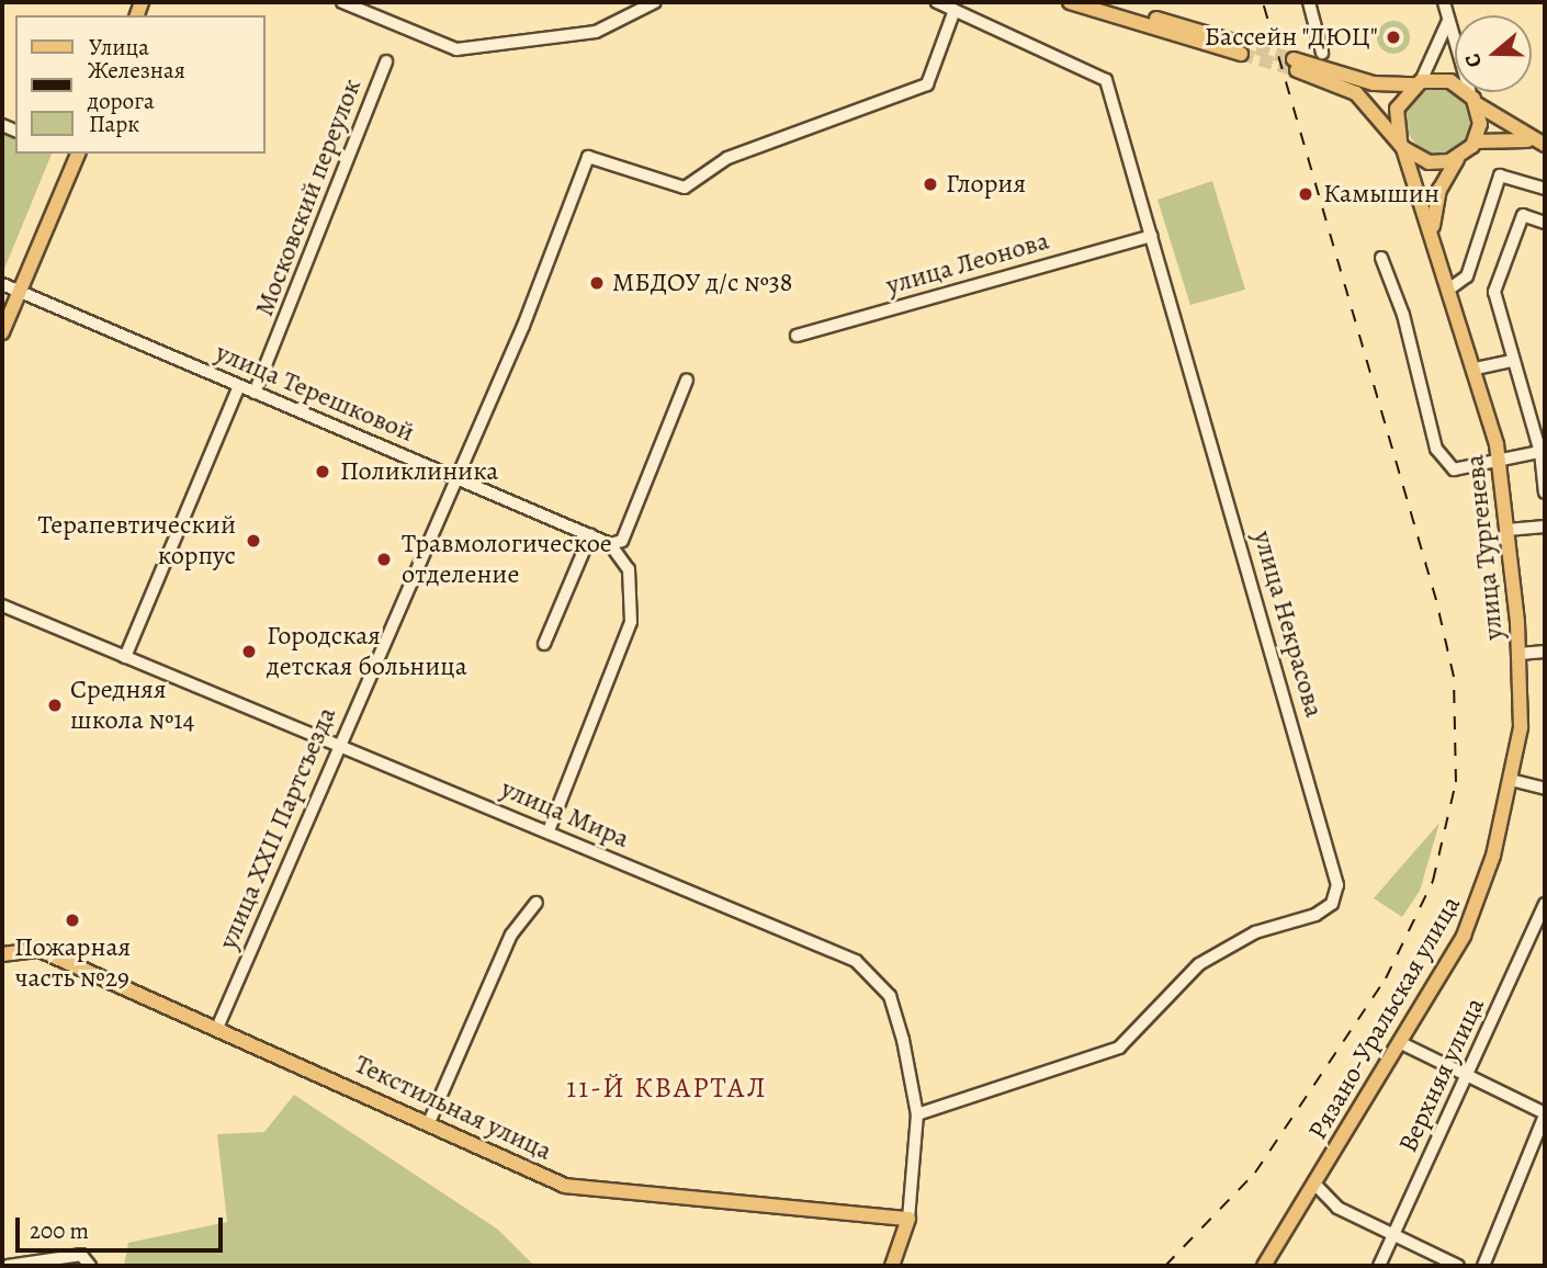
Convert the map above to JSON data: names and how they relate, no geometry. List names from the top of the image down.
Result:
{
  "streets": {
    "main road": ["улица Тургенева", "Рязано-Уральская улица", "Текстильная улица"],
    "street": [
      "Московский переулок",
      "улица Леонова",
      "улица Терешковой",
      "улица Некрасова",
      "улица Мира",
      "улица XXII Партсъезда",
      "Верхняя улица"
    ]
  },
  "crossings": [
    ["Московский переулок", "улица Терешковой"],
    ["улица Леонова", "улица Некрасова"],
    ["улица Терешковой", "улица XXII Партсъезда"],
    ["улица Тургенева", "Рязано-Уральская улица"],
    ["улица Некрасова", "улица Мира"],
    ["улица Некрасова", "улица XXII Партсъезда"],
    ["улица Мира", "улица XXII Партсъезда"],
    ["улица Мира", "Текстильная улица"],
    ["улица XXII Партсъезда", "Текстильная улица"]
  ],
  "districts": ["11-Й КВАРТАЛ"],
  "places": [
    "Бассейн \"ДЮЦ\"",
    "Глория",
    "Камышин",
    "МБДОУ д/с №38",
    "Поликлиника",
    "Терапевтический корпус",
    "Травмологическое отделение",
    "Городская детская больница",
    "Средняя школа №14",
    "Пожарная часть №29"
  ],
  "legend": ["Улица", "Железная дорога", "Парк"],
  "scale_bar": "200 m",
  "north": "left"
}
